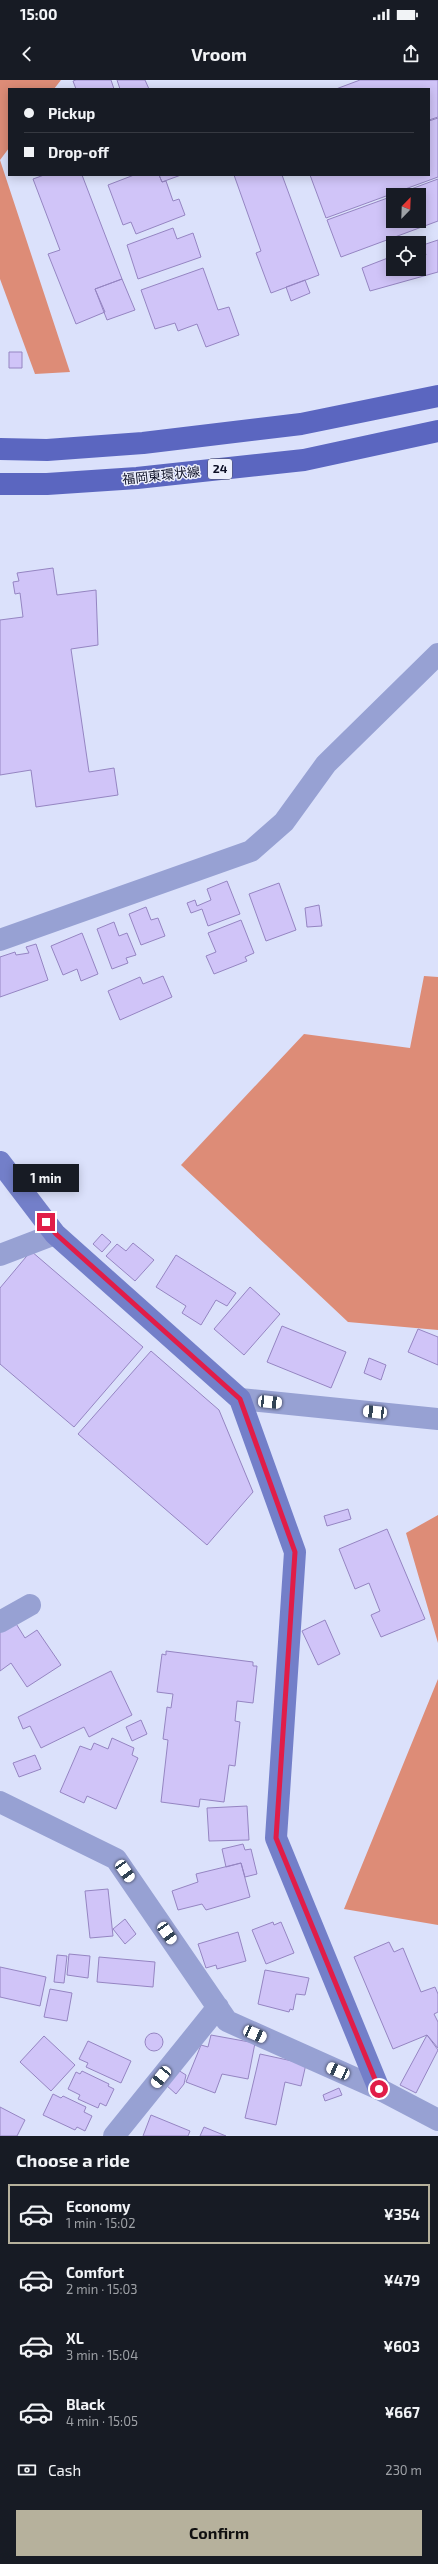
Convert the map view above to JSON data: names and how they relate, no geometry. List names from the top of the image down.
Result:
{
  "streets": {
    "main road": ["24", "福岡東環状線"]
  },
  "north": "top right",
  "page": {
    "status": "15:00",
    "header": "Vroom",
    "banner": ["Pickup", "Drop-off"],
    "bubble": "1 min",
    "heading": "Choose a ride",
    "list": [
      {
        "name": "Economy",
        "note": "1 min · 15:02",
        "value": "¥354"
      },
      {
        "name": "Comfort",
        "note": "2 min · 15:03",
        "value": "¥479"
      },
      {
        "name": "XL",
        "note": "3 min · 15:04",
        "value": "¥603"
      },
      {
        "name": "Black",
        "note": "4 min · 15:05",
        "value": "¥667"
      }
    ],
    "pay": ["Cash", "230 m"],
    "buttons": "Confirm"
  }
}
